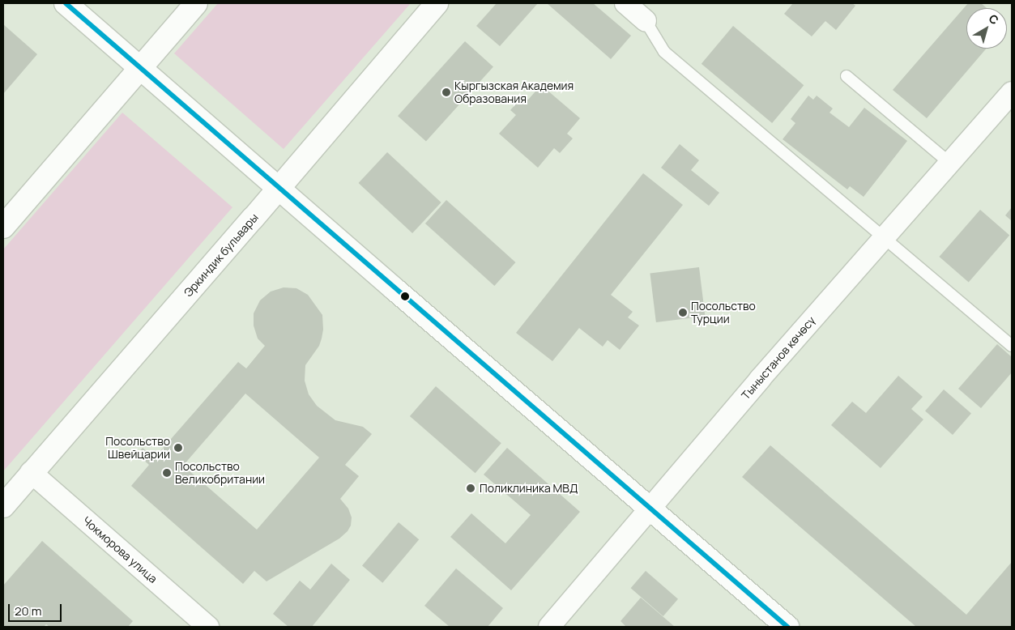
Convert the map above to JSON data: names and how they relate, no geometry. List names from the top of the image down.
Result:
{
  "streets": {
    "street": ["Эркиндик бульвары", "Тыныстанов көчөсү", "Чокморова улица"]
  },
  "crossings": [
    ["Эркиндик бульвары", "Чокморова улица"]
  ],
  "places": [
    "Кыргызская Академия Образования",
    "Посольство Турции",
    "Посольство Швейцарии",
    "Посольство Великобритании",
    "Поликлиника МВД"
  ],
  "scale_bar": "20 m",
  "north": "top right"
}
